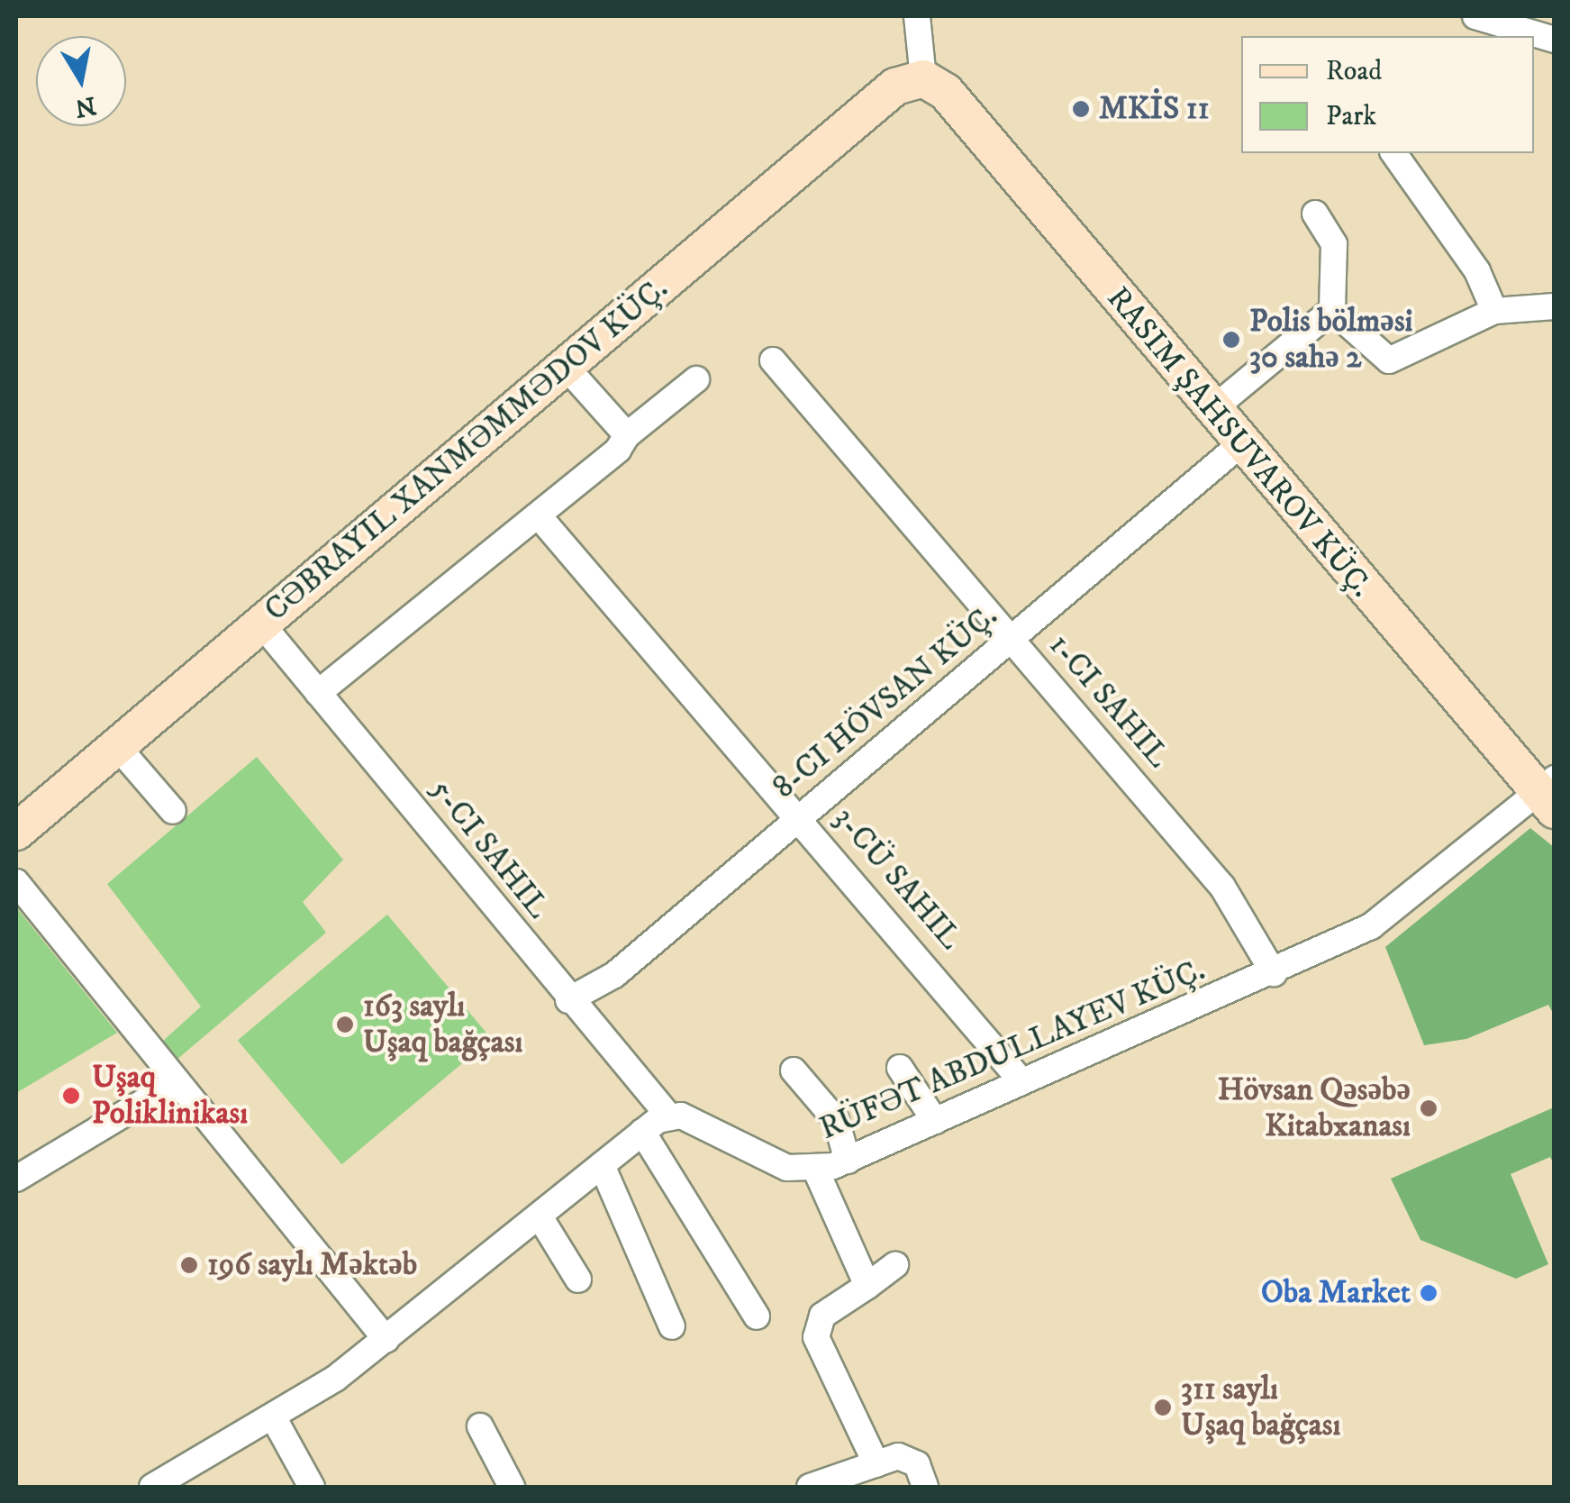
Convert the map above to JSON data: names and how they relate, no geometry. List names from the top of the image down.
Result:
{
  "streets": {
    "street": [
      "RASIM ŞAHSUVAROV KÜÇ.",
      "1-CI SAHIL",
      "8-CI HÖVSAN KÜÇ.",
      "5-CI SAHIL",
      "3-CÜ SAHIL",
      "RÜFƏT ABDULLAYEV KÜÇ."
    ]
  },
  "crossings": [
    ["RASIM ŞAHSUVAROV KÜÇ.", "8-CI HÖVSAN KÜÇ."],
    ["RASIM ŞAHSUVAROV KÜÇ.", "RÜFƏT ABDULLAYEV KÜÇ."],
    ["1-CI SAHIL", "8-CI HÖVSAN KÜÇ."],
    ["1-CI SAHIL", "RÜFƏT ABDULLAYEV KÜÇ."],
    ["8-CI HÖVSAN KÜÇ.", "5-CI SAHIL"],
    ["8-CI HÖVSAN KÜÇ.", "3-CÜ SAHIL"],
    ["5-CI SAHIL", "RÜFƏT ABDULLAYEV KÜÇ."],
    ["3-CÜ SAHIL", "RÜFƏT ABDULLAYEV KÜÇ."]
  ],
  "places": [
    "MKİS 11",
    "Polis bölməsi 30 sahə 2",
    "163 saylı Uşaq bağçası",
    "Uşaq Poliklinikası",
    "Hövsan Qəsəbə Kitabxanası",
    "196 saylı Məktəb",
    "Oba Market",
    "311 saylı Uşaq bağçası"
  ],
  "legend": ["Road", "Park"],
  "north": "bottom"
}
